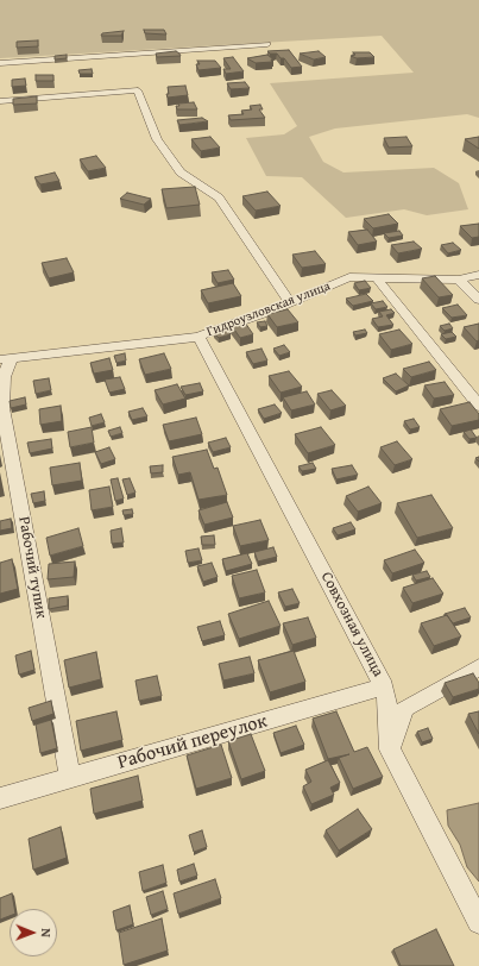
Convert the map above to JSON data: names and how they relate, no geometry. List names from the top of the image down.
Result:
{
  "streets": {
    "street": [
      "Гидроузловская улица",
      "Рабочий тупик",
      "Совхозная улица",
      "Рабочий переулок"
    ]
  },
  "crossings": [
    ["Гидроузловская улица", "Рабочий тупик"],
    ["Гидроузловская улица", "Совхозная улица"],
    ["Рабочий тупик", "Рабочий переулок"],
    ["Совхозная улица", "Рабочий переулок"]
  ],
  "north": "right"
}
